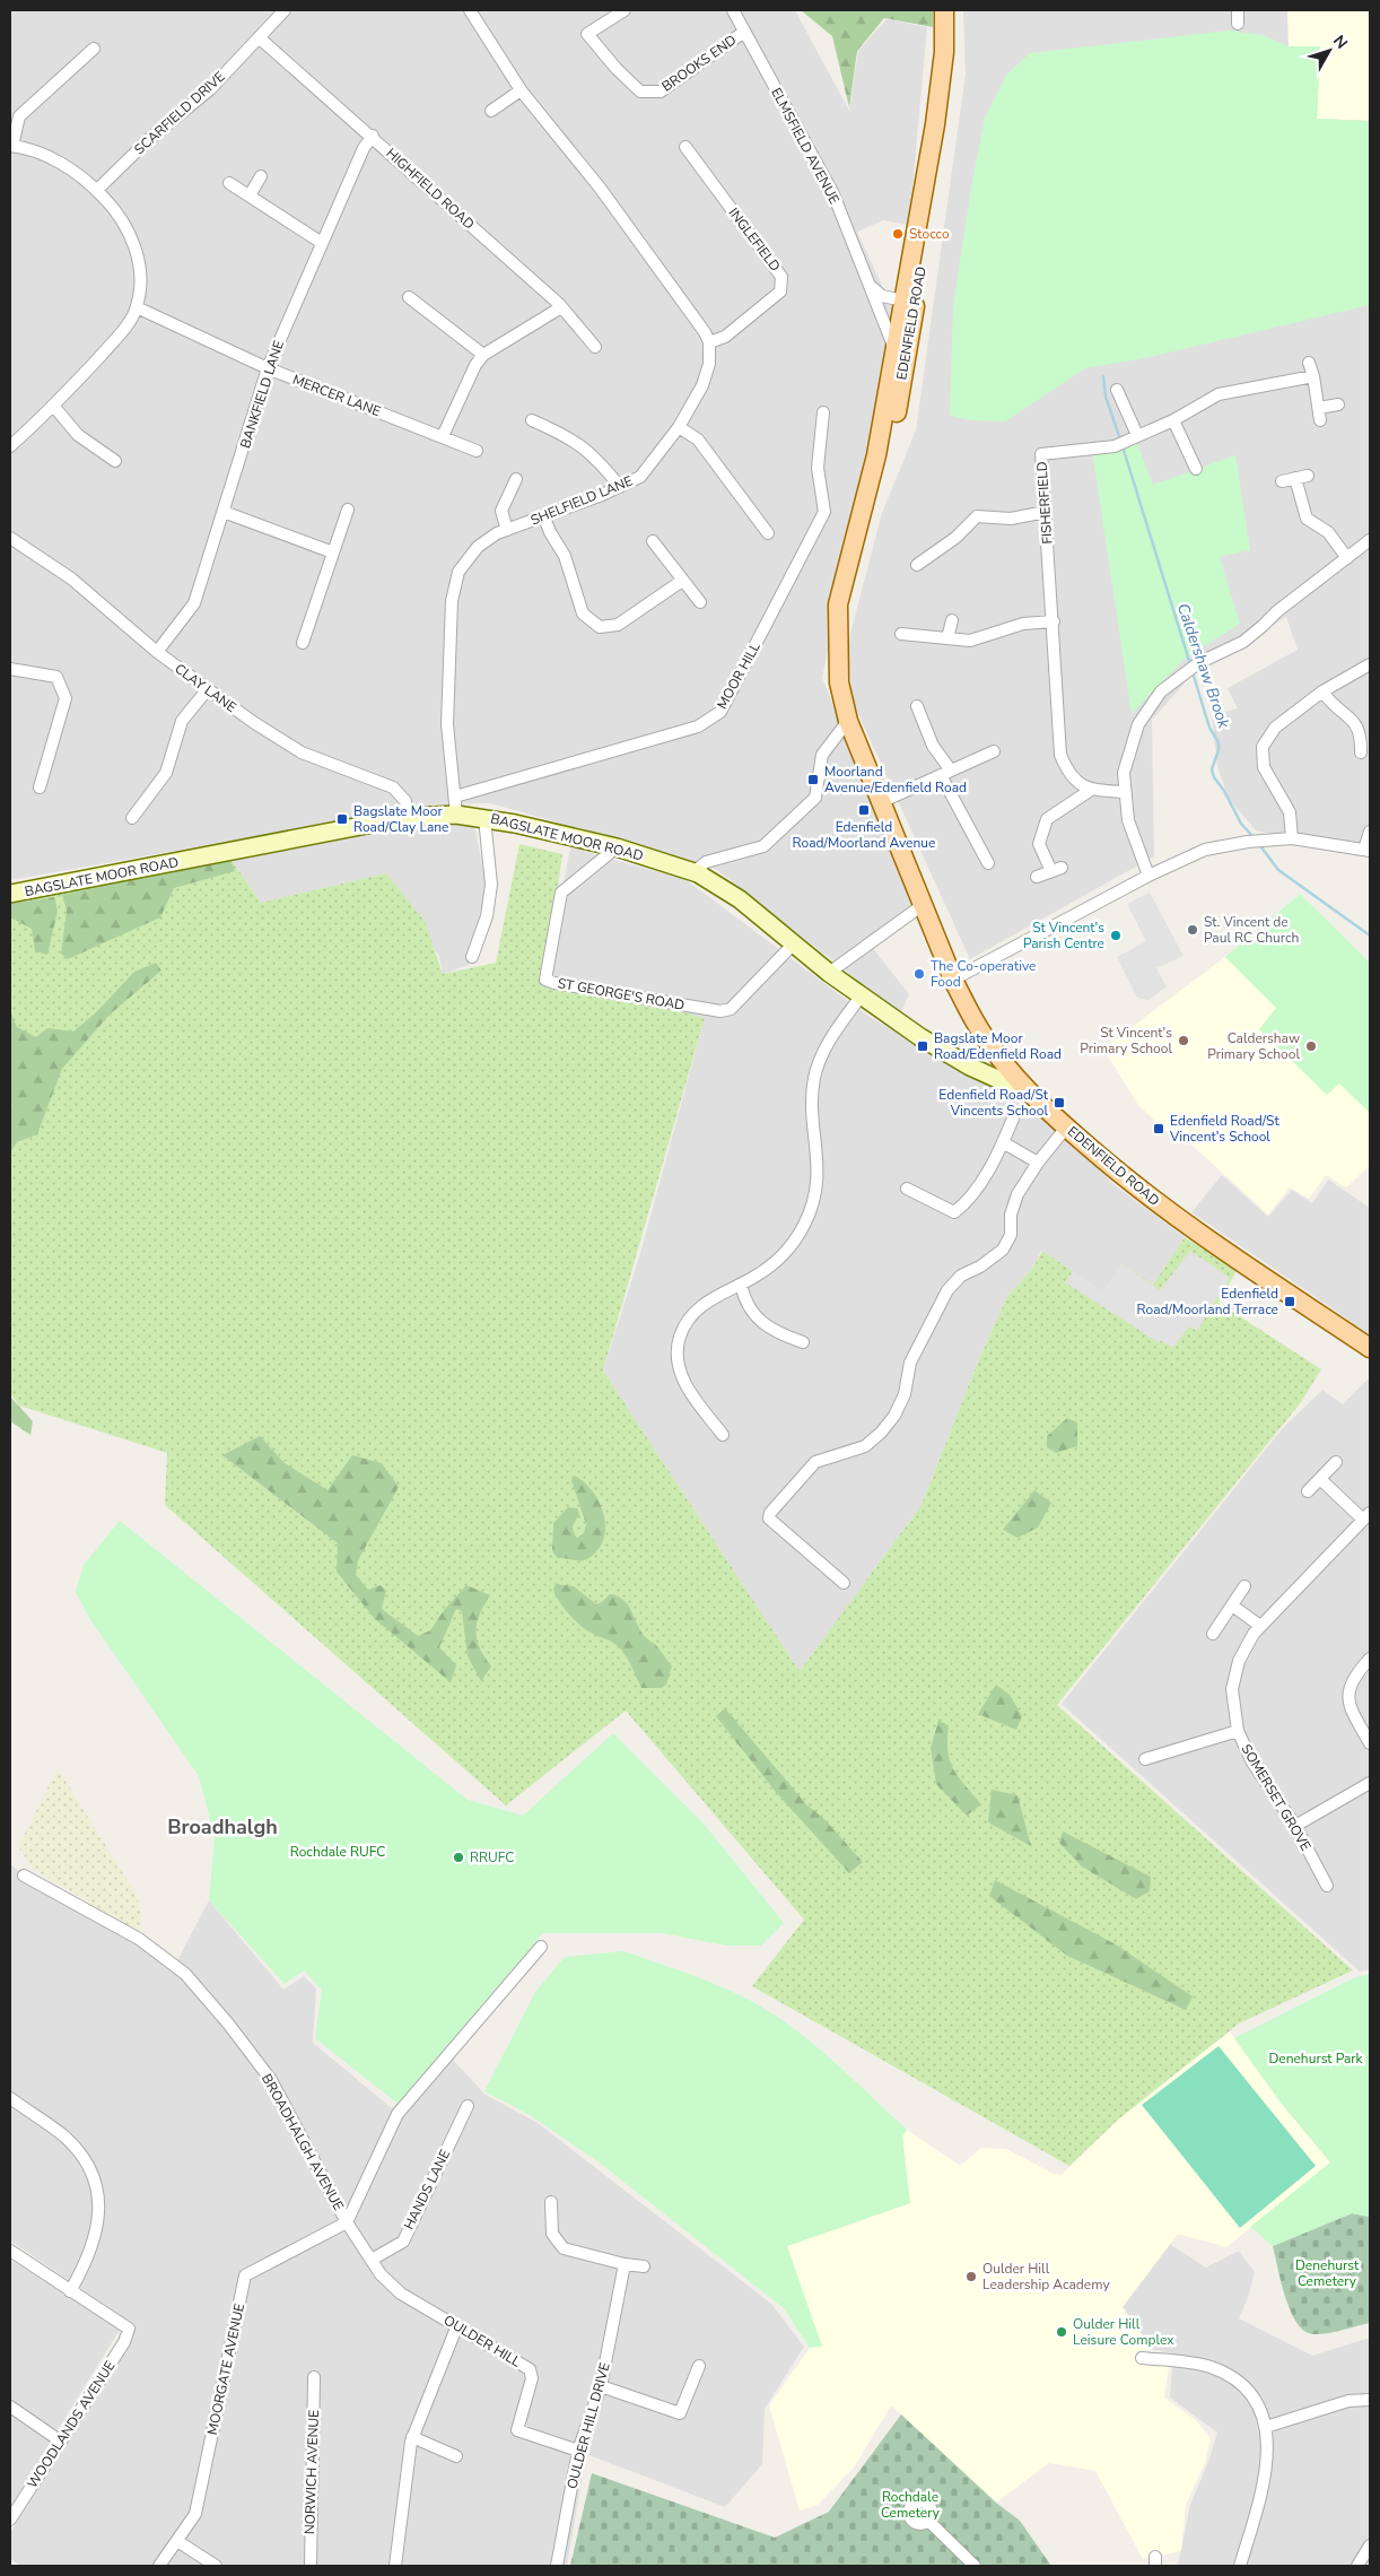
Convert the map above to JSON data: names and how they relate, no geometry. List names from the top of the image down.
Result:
{
  "streets": {
    "main road": ["EDENFIELD ROAD"],
    "street": [
      "BROOKS END",
      "SCARFIELD DRIVE",
      "ELMSFIELD AVENUE",
      "HIGHFIELD ROAD",
      "INGLEFIELD",
      "BANKFIELD LANE",
      "MERCER LANE",
      "SHELFIELD LANE",
      "FISHERFIELD",
      "MOOR HILL",
      "CLAY LANE",
      "BAGSLATE MOOR ROAD",
      "ST GEORGE'S ROAD",
      "SOMERSET GROVE",
      "BROADHALGH AVENUE",
      "HANDS LANE",
      "OULDER HILL",
      "MOORGATE AVENUE",
      "WOODLANDS AVENUE",
      "OULDER HILL DRIVE",
      "NORWICH AVENUE"
    ]
  },
  "crossings": [
    ["BROOKS END", "ELMSFIELD AVENUE"],
    ["SCARFIELD DRIVE", "HIGHFIELD ROAD"],
    ["ELMSFIELD AVENUE", "EDENFIELD ROAD"],
    ["HIGHFIELD ROAD", "BANKFIELD LANE"],
    ["INGLEFIELD", "SHELFIELD LANE"],
    ["EDENFIELD ROAD", "BAGSLATE MOOR ROAD"],
    ["BANKFIELD LANE", "MERCER LANE"],
    ["BANKFIELD LANE", "CLAY LANE"],
    ["SHELFIELD LANE", "MOOR HILL"],
    ["SHELFIELD LANE", "BAGSLATE MOOR ROAD"],
    ["CLAY LANE", "BAGSLATE MOOR ROAD"],
    ["BAGSLATE MOOR ROAD", "ST GEORGE'S ROAD"],
    ["BROADHALGH AVENUE", "OULDER HILL"],
    ["BROADHALGH AVENUE", "MOORGATE AVENUE"],
    ["HANDS LANE", "OULDER HILL"],
    ["OULDER HILL", "MOORGATE AVENUE"],
    ["OULDER HILL", "OULDER HILL DRIVE"]
  ],
  "districts": ["Broadhalgh"],
  "water": ["Caldershaw Brook"],
  "parks": [
    "Rochdale RUFC",
    "Denehurst Park",
    "Denehurst Cemetery",
    "Rochdale Cemetery"
  ],
  "places": {
    "other": [
      "Stocco",
      "St. Vincent de Paul RC Church",
      "St Vincent's Parish Centre",
      "The Co-operative Food",
      "St Vincent's Primary School",
      "Caldershaw Primary School",
      "RRUFC",
      "Oulder Hill Leadership Academy",
      "Oulder Hill Leisure Complex"
    ],
    "transit": [
      "Moorland Avenue/Edenfield Road",
      "Edenfield Road/Moorland Avenue",
      "Bagslate Moor Road/Clay Lane",
      "Bagslate Moor Road/Edenfield Road",
      "Edenfield Road/St Vincents School",
      "Edenfield Road/St Vincent's School",
      "Edenfield Road/Moorland Terrace"
    ]
  },
  "north": "top right"
}
